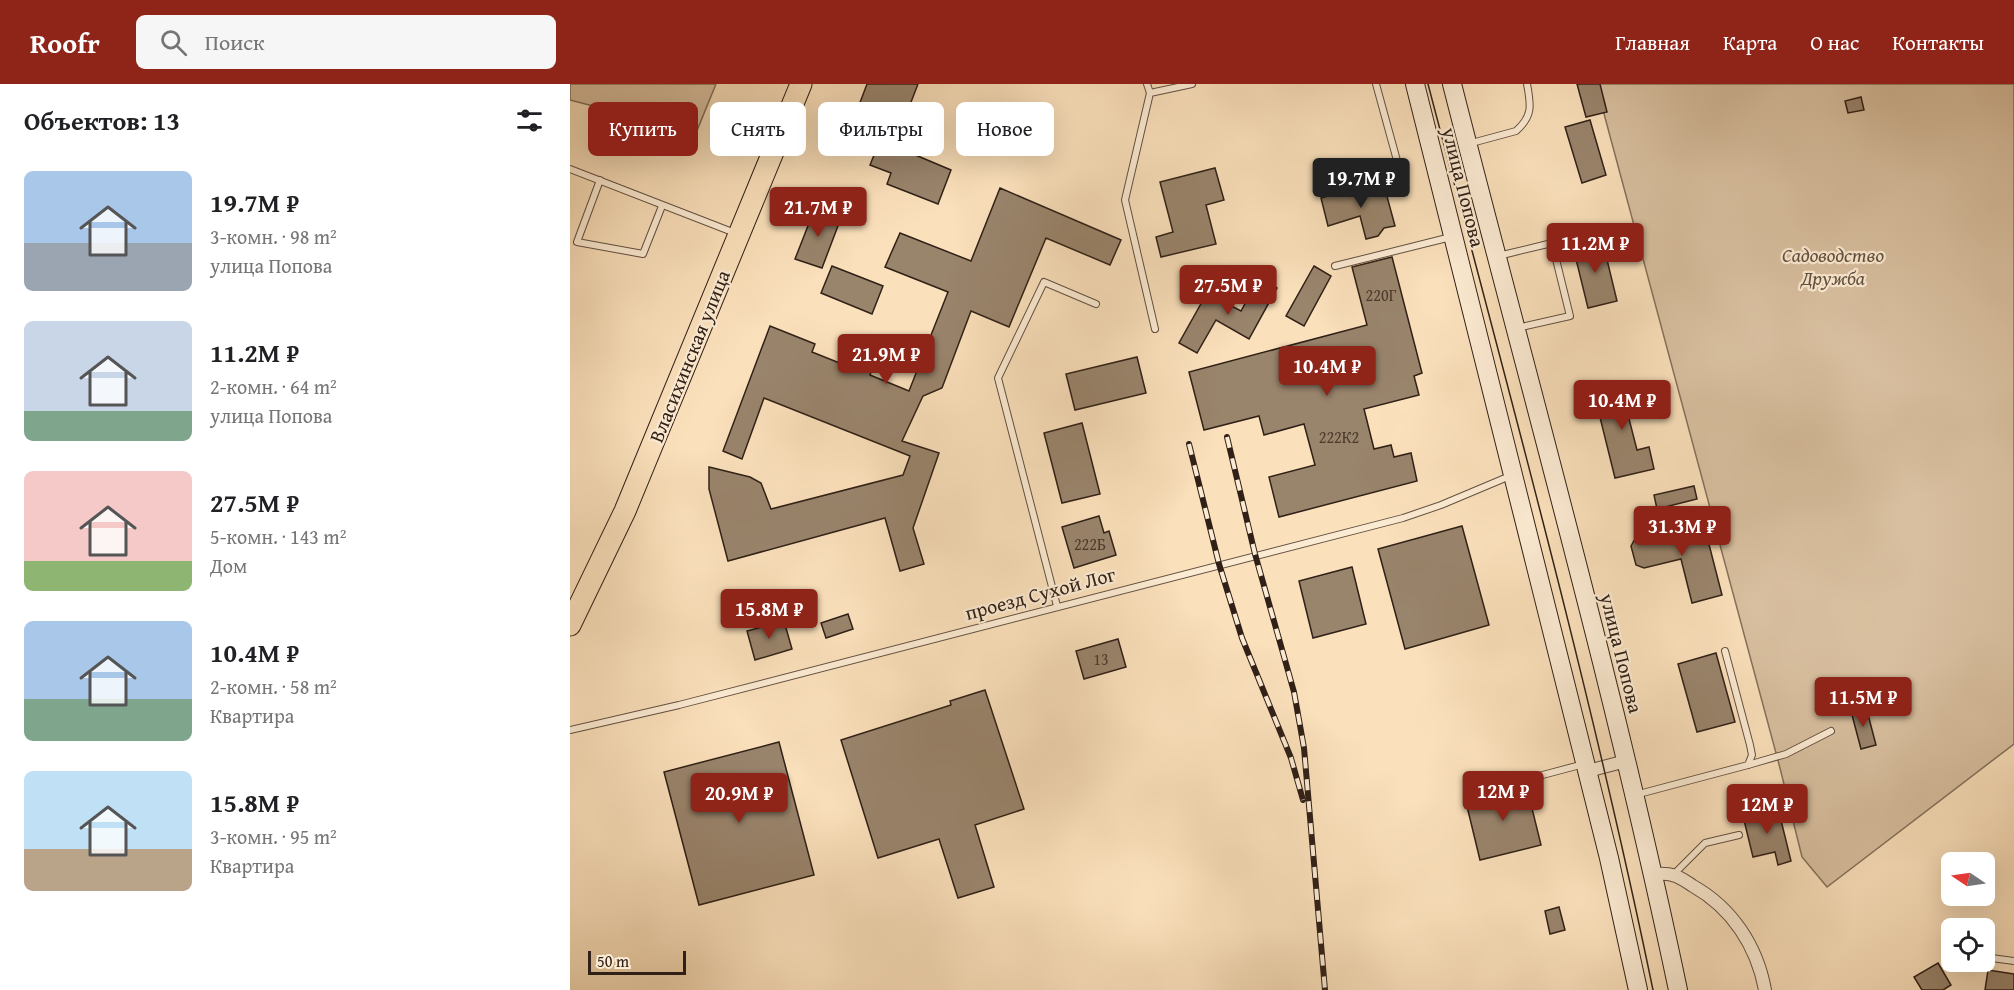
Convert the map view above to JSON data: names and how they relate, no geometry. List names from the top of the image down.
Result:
{
  "streets": {
    "highway": ["Власихинская улица"],
    "main road": ["улица Попова"],
    "lane": ["проезд Сухой Лог"]
  },
  "crossings": [
    ["улица Попова", "проезд Сухой Лог"]
  ],
  "parks": ["Садоводство Дружба"],
  "house_numbers": [
    "220Г",
    "222К2",
    "222Б",
    "13"
  ],
  "scale_bar": "50 m",
  "north": "left",
  "page": {
    "header": "Roofr",
    "search": "Поиск",
    "nav": [
      "Главная",
      "Карта",
      "О нас",
      "Контакты"
    ],
    "heading": "Объектов: 13",
    "chip": [
      "Купить",
      "Снять",
      "Фильтры",
      "Новое"
    ],
    "list": [
      {
        "name": "19.7M ₽",
        "note": "3-комн. · 98 m² · улица Попова"
      },
      {
        "name": "11.2M ₽",
        "note": "2-комн. · 64 m² · улица Попова"
      },
      {
        "name": "27.5M ₽",
        "note": "5-комн. · 143 m² · Дом"
      },
      {
        "name": "10.4M ₽",
        "note": "2-комн. · 58 m² · Квартира"
      },
      {
        "name": "15.8M ₽",
        "note": "3-комн. · 95 m² · Квартира"
      }
    ],
    "price": [
      "19.7M ₽",
      "21.7M ₽",
      "11.2M ₽",
      "27.5M ₽",
      "21.9M ₽",
      "10.4M ₽",
      "10.4M ₽",
      "31.3M ₽",
      "15.8M ₽",
      "11.5M ₽",
      "12M ₽",
      "20.9M ₽",
      "12M ₽"
    ],
    "scale": "50 m"
  }
}
